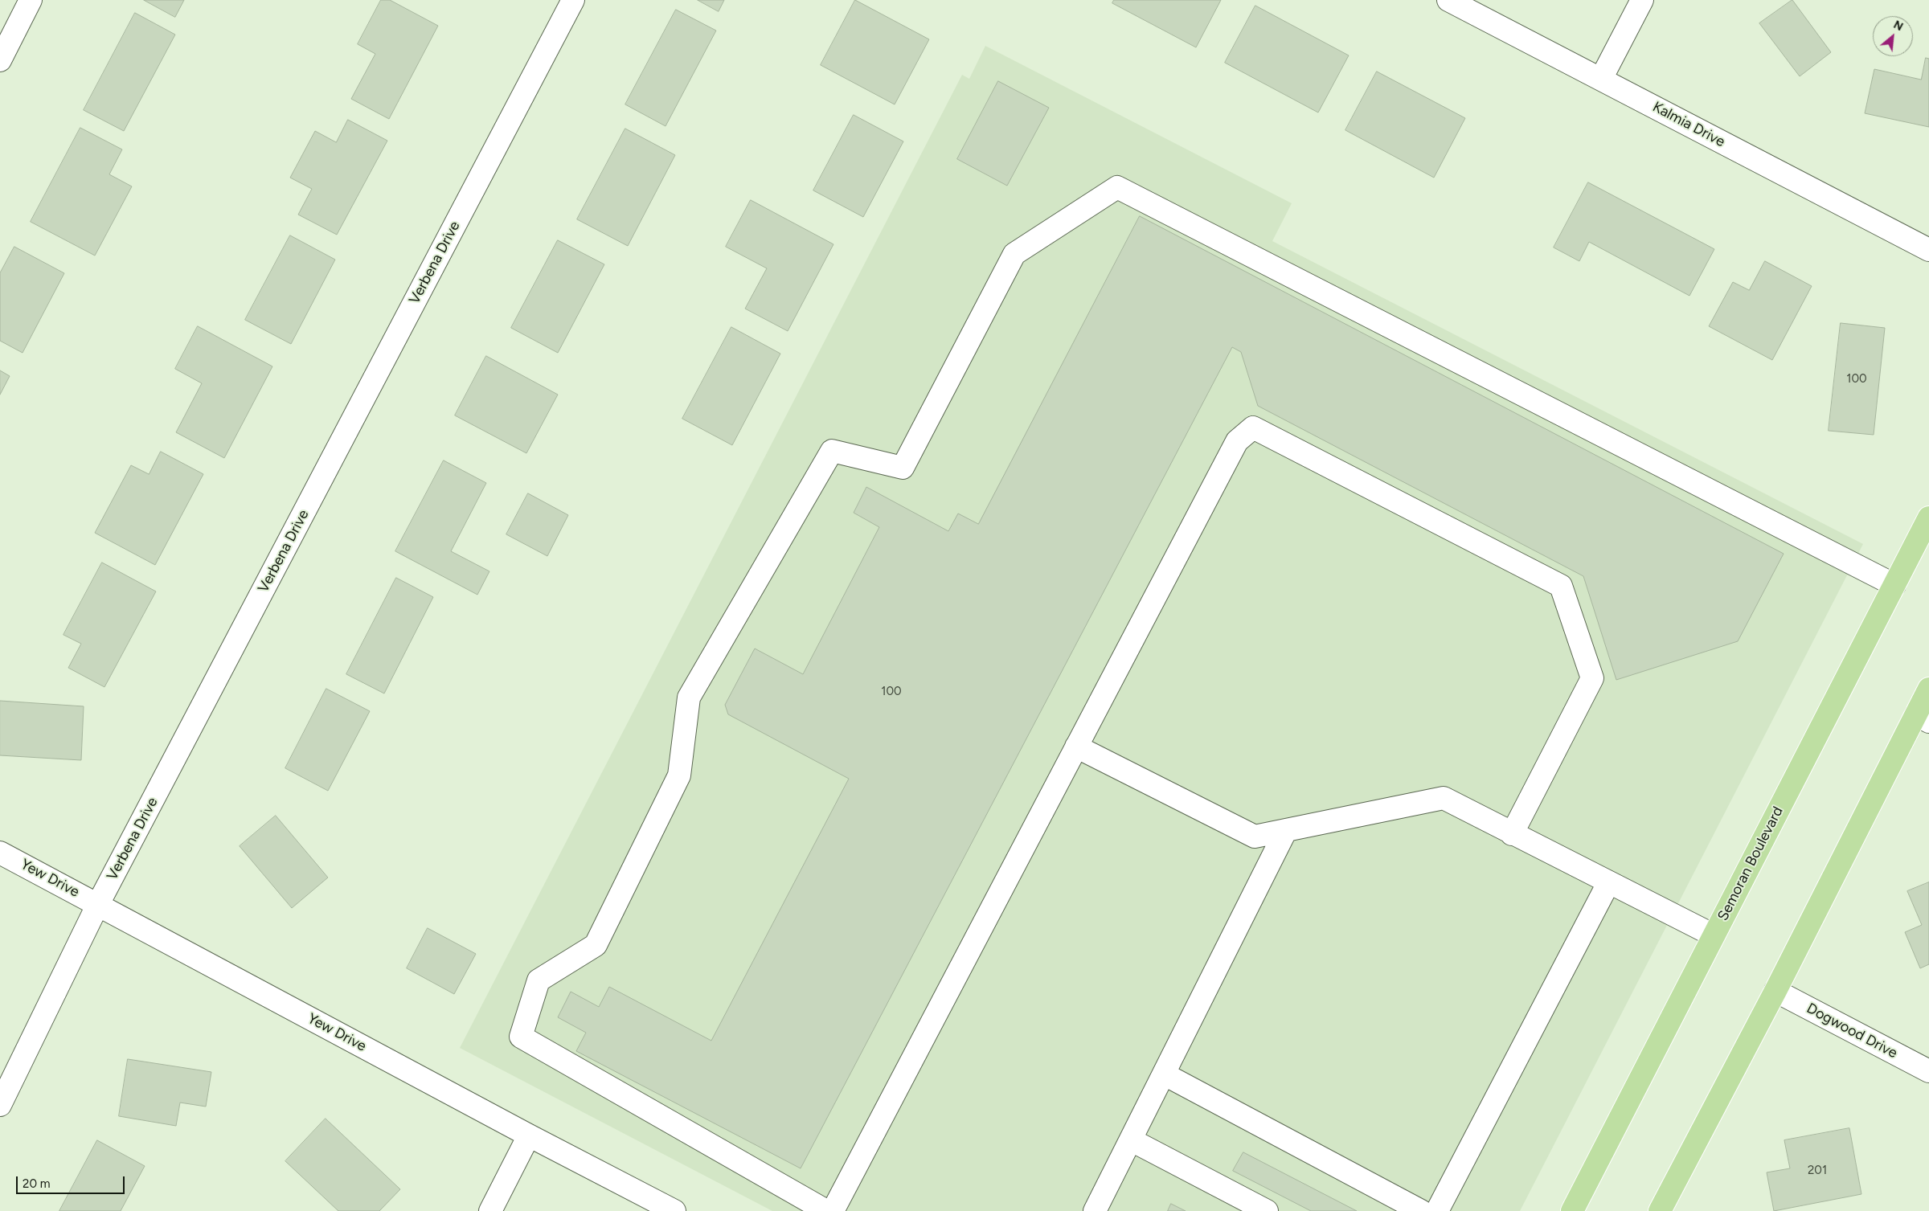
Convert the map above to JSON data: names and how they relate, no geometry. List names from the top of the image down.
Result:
{
  "streets": {
    "main road": ["Semoran Boulevard"],
    "street": [
      "Kalmia Drive",
      "Verbena Drive",
      "Yew Drive",
      "Dogwood Drive"
    ]
  },
  "crossings": [
    ["Verbena Drive", "Yew Drive"]
  ],
  "house_numbers": ["100", "100", "201"],
  "scale_bar": "20 m",
  "north": "top right"
}
